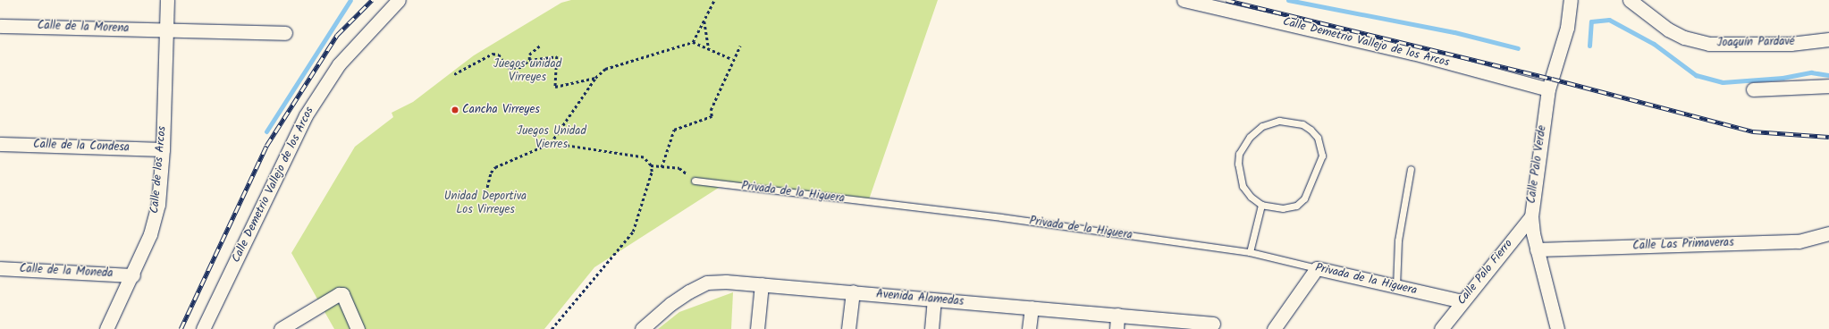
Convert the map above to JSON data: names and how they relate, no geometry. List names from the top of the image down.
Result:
{
  "streets": {
    "street": [
      "Calle de la Morena",
      "Calle Demetrio Vallejo de los Arcos",
      "Joaquín Pardavé",
      "Calle de la Condesa",
      "Calle Palo Verde",
      "Calle de los Arcos",
      "Privada de la Higuera",
      "Calle Las Primaveras",
      "Calle de la Moneda",
      "Calle Palo Fierro",
      "Avenida Alamedas"
    ]
  },
  "crossings": [
    ["Calle de la Morena", "Calle de los Arcos"],
    ["Calle Demetrio Vallejo de los Arcos", "Calle Palo Verde"],
    ["Calle de la Condesa", "Calle de los Arcos"],
    ["Calle Palo Verde", "Calle Las Primaveras"],
    ["Calle Palo Verde", "Calle Palo Fierro"],
    ["Calle de los Arcos", "Calle de la Moneda"],
    ["Privada de la Higuera", "Calle Palo Fierro"]
  ],
  "parks": ["Juegos unidad Virreyes", "Juegos Unidad Vierres", "Unidad Deportiva Los Virreyes"],
  "places": ["Cancha Virreyes"]
}
